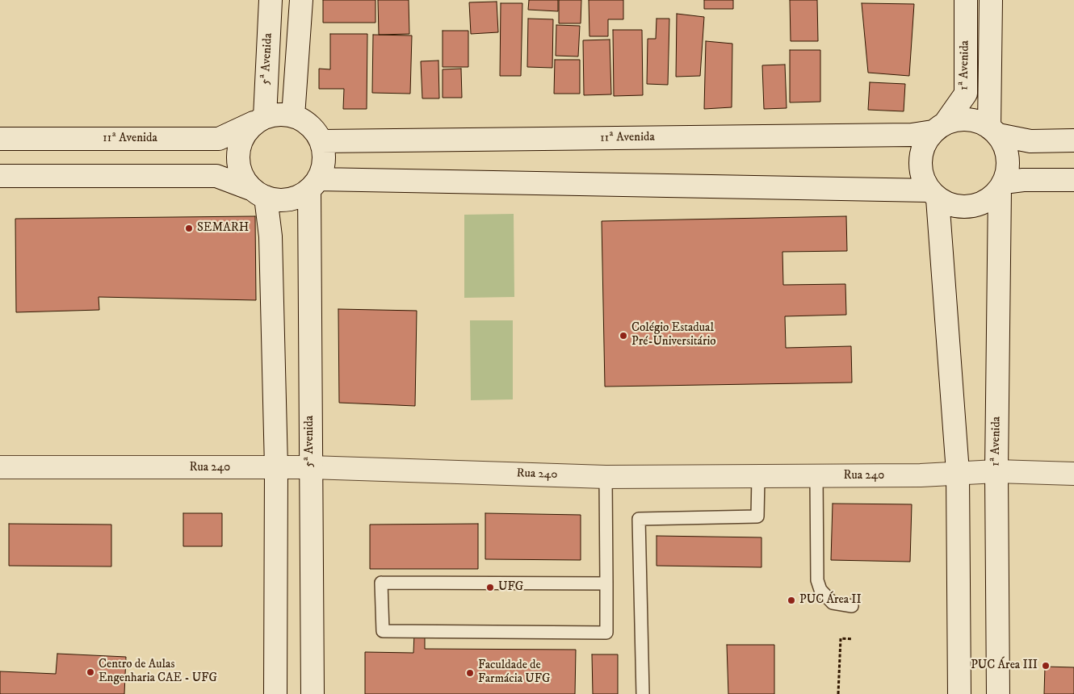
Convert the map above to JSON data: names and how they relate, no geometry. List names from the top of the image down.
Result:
{
  "streets": {
    "main road": [
      "5ª Avenida",
      "1ª Avenida",
      "11ª Avenida",
      "Rua 240"
    ]
  },
  "crossings": [
    ["5ª Avenida", "11ª Avenida"],
    ["5ª Avenida", "Rua 240"],
    ["1ª Avenida", "11ª Avenida"],
    ["1ª Avenida", "Rua 240"]
  ],
  "places": [
    "SEMARH",
    "Colégio Estadual Pré-Universitário",
    "UFG",
    "PUC Área II",
    "PUC Área III",
    "Centro de Aulas Engenharia CAE - UFG",
    "Faculdade de Farmácia UFG"
  ]
}
